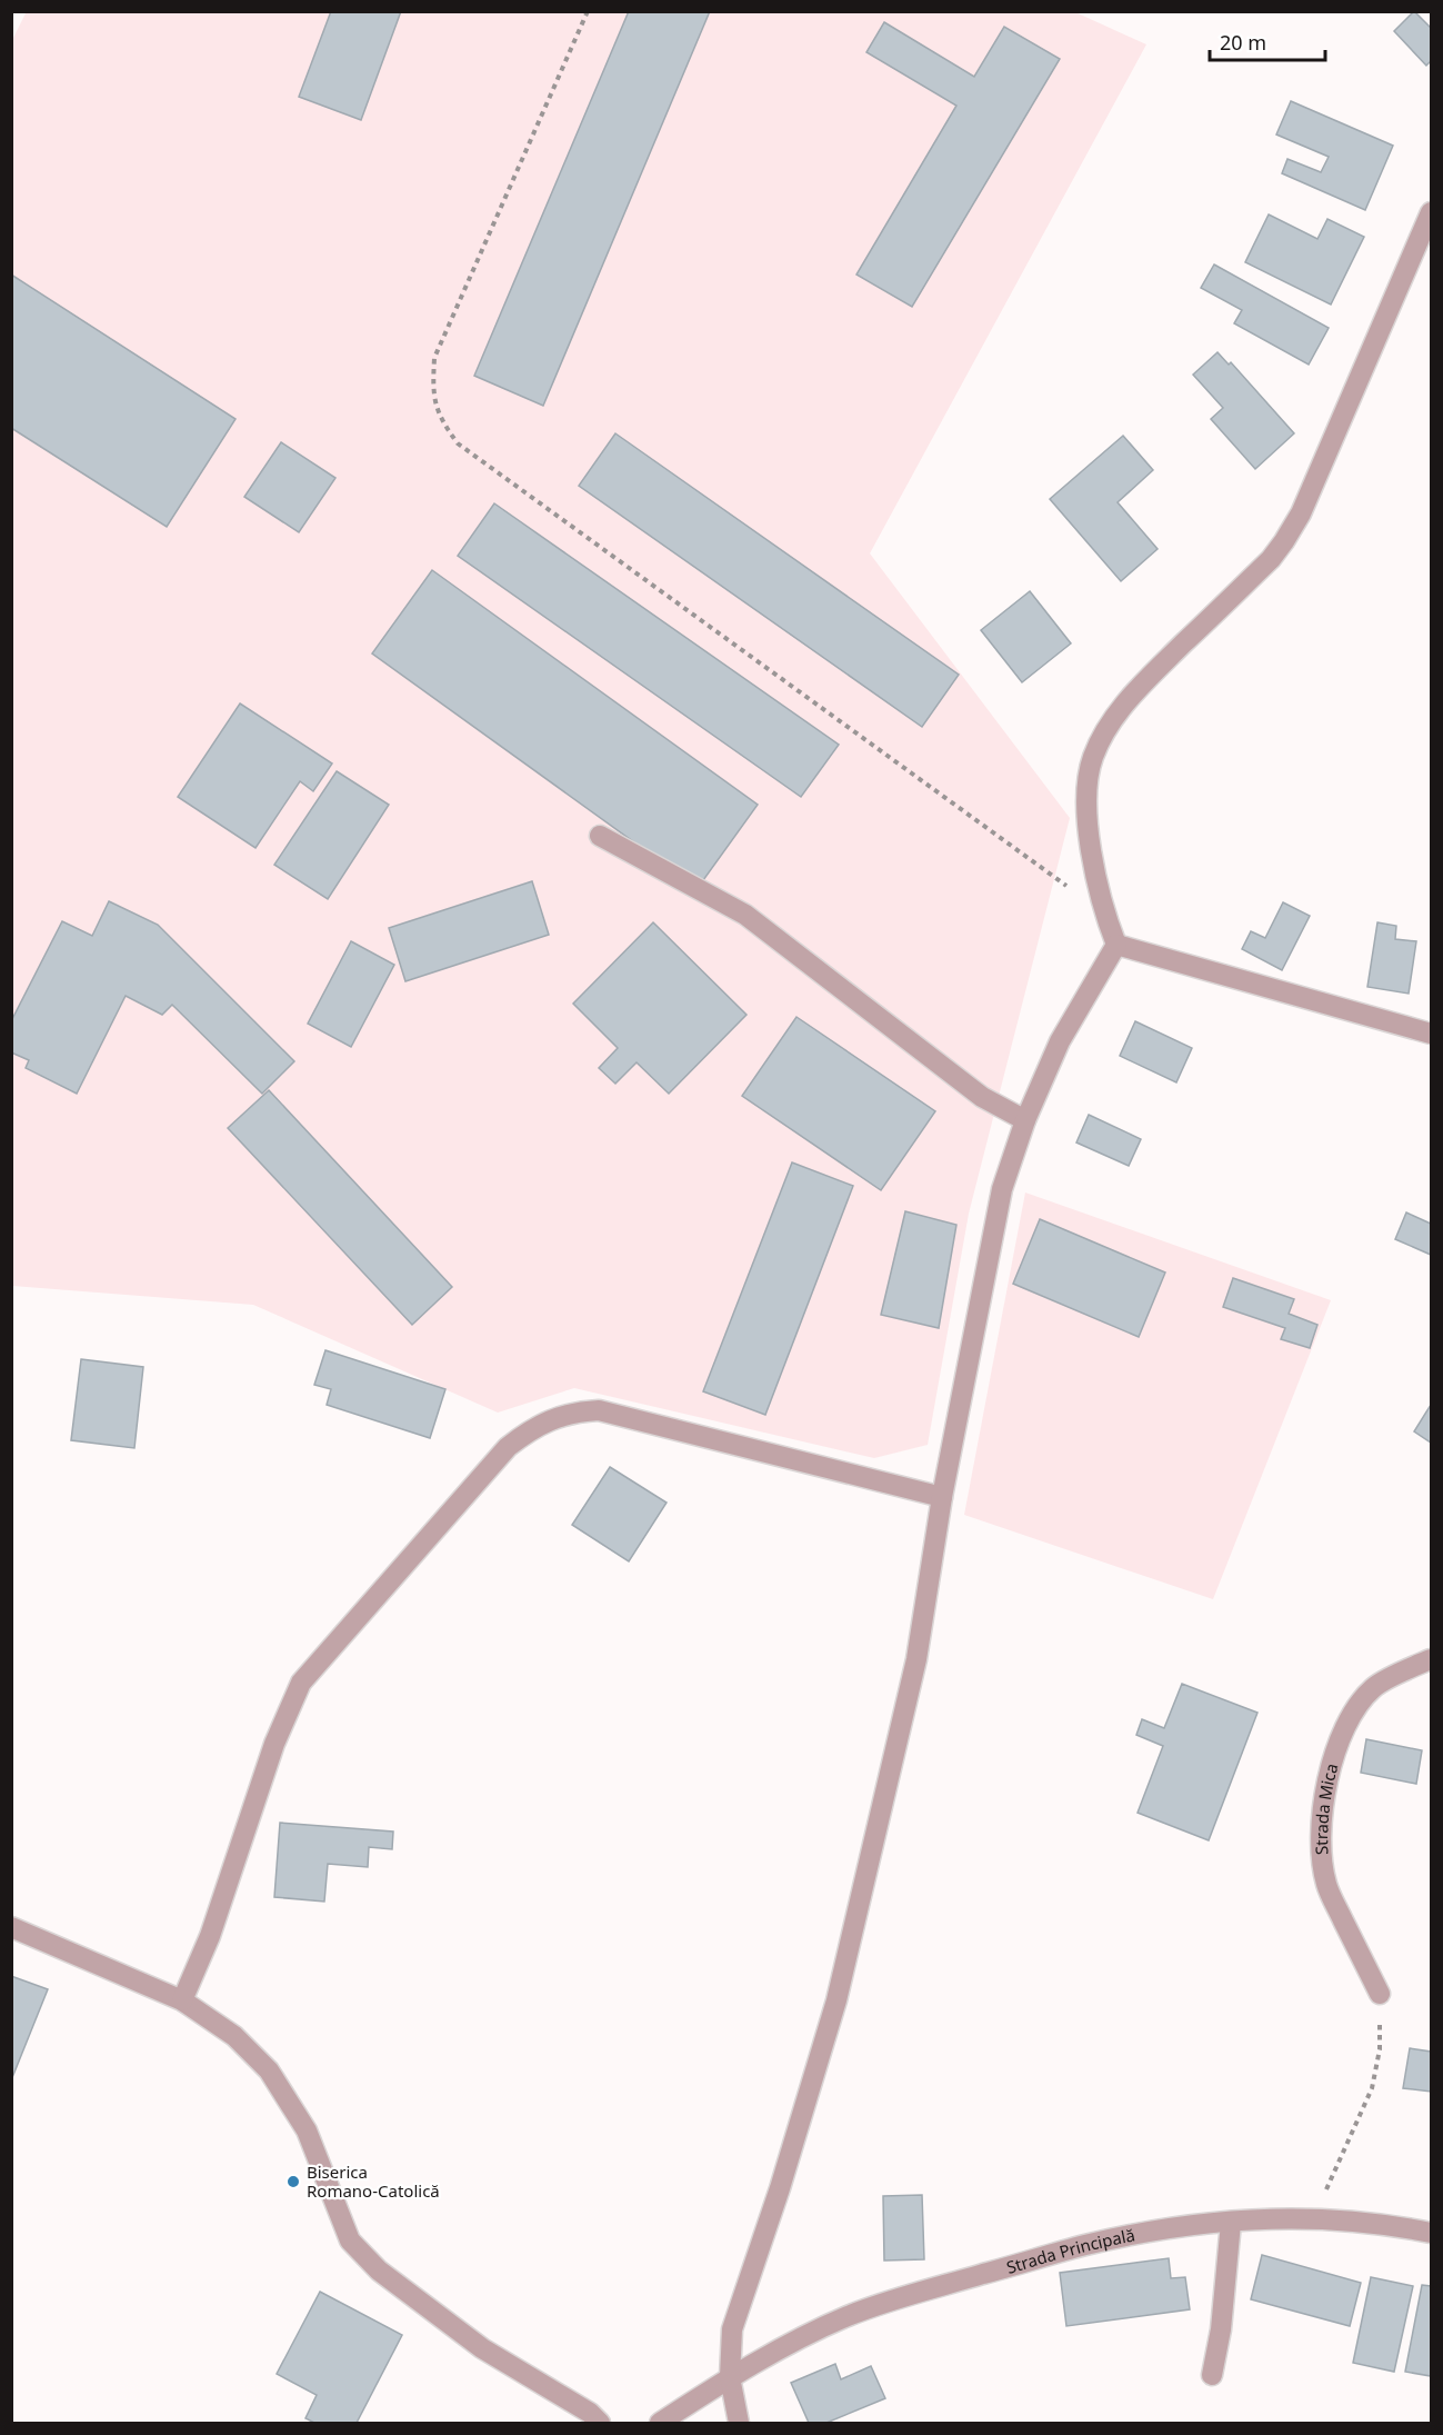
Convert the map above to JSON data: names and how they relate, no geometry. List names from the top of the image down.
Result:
{
  "streets": {
    "street": ["Strada Mica", "Strada Principală"]
  },
  "places": ["Biserica Romano-Catolică"],
  "scale_bar": "20 m"
}
